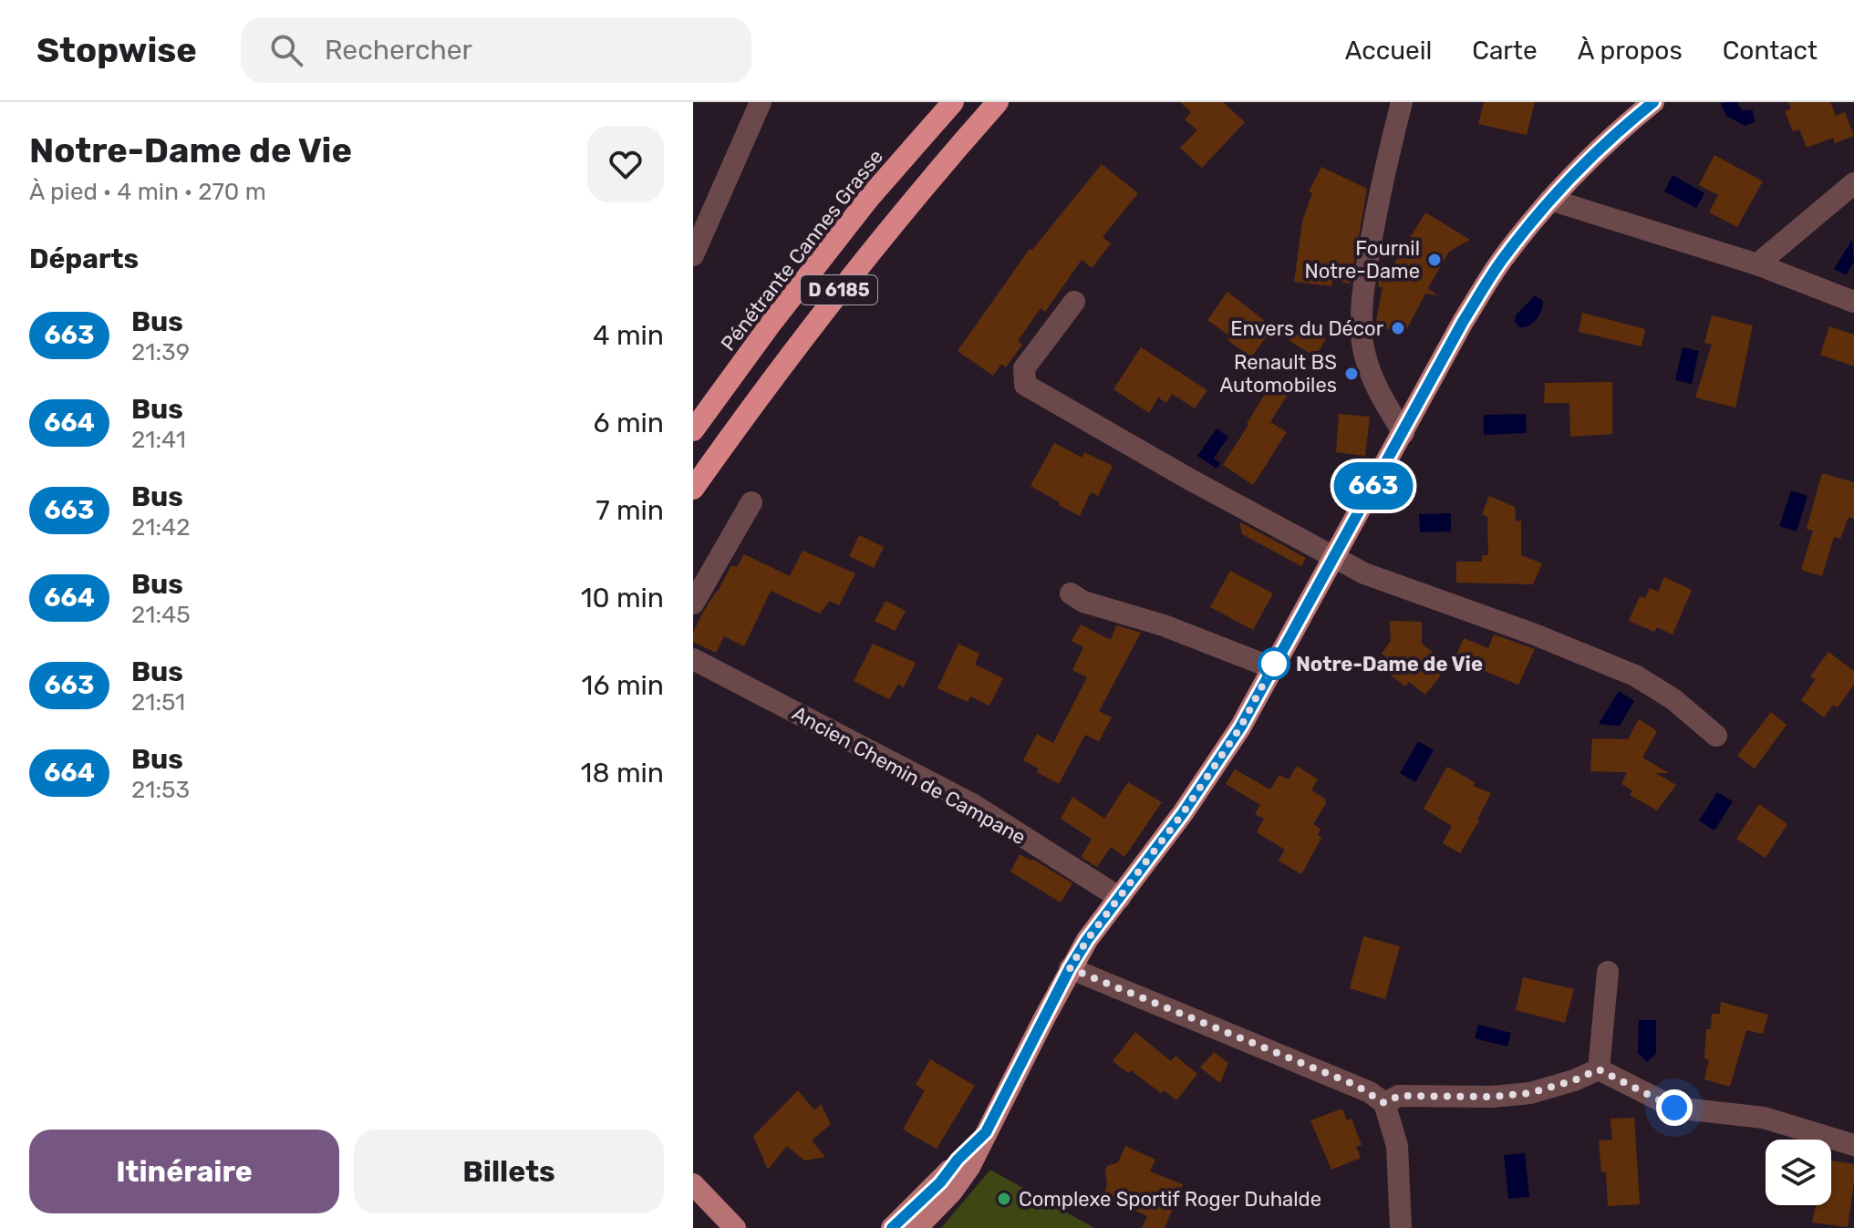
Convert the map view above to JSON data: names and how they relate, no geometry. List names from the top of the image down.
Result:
{
  "streets": {
    "highway": ["Pénétrante Cannes Grasse", "D 6185"],
    "street": ["Ancien Chemin de Campane"]
  },
  "places": [
    "Fournil Notre-Dame",
    "Envers du Décor",
    "Renault BS Automobiles",
    "Notre-Dame de Vie",
    "Complexe Sportif Roger Duhalde"
  ],
  "lines": ["bus line 663"],
  "page": {
    "header": "Stopwise",
    "search": "Rechercher",
    "nav": [
      "Accueil",
      "Carte",
      "À propos",
      "Contact"
    ],
    "heading": [
      ["Notre-Dame de Vie", "À pied · 4 min · 270 m"],
      "Départs"
    ],
    "on_map": "663",
    "list": [
      {
        "mark": "663",
        "name": "Bus",
        "note": "21:39",
        "value": "4 min"
      },
      {
        "mark": "664",
        "name": "Bus",
        "note": "21:41",
        "value": "6 min"
      },
      {
        "mark": "663",
        "name": "Bus",
        "note": "21:42",
        "value": "7 min"
      },
      {
        "mark": "664",
        "name": "Bus",
        "note": "21:45",
        "value": "10 min"
      },
      {
        "mark": "663",
        "name": "Bus",
        "note": "21:51",
        "value": "16 min"
      },
      {
        "mark": "664",
        "name": "Bus",
        "note": "21:53",
        "value": "18 min"
      }
    ],
    "buttons": ["Itinéraire", "Billets"]
  }
}
